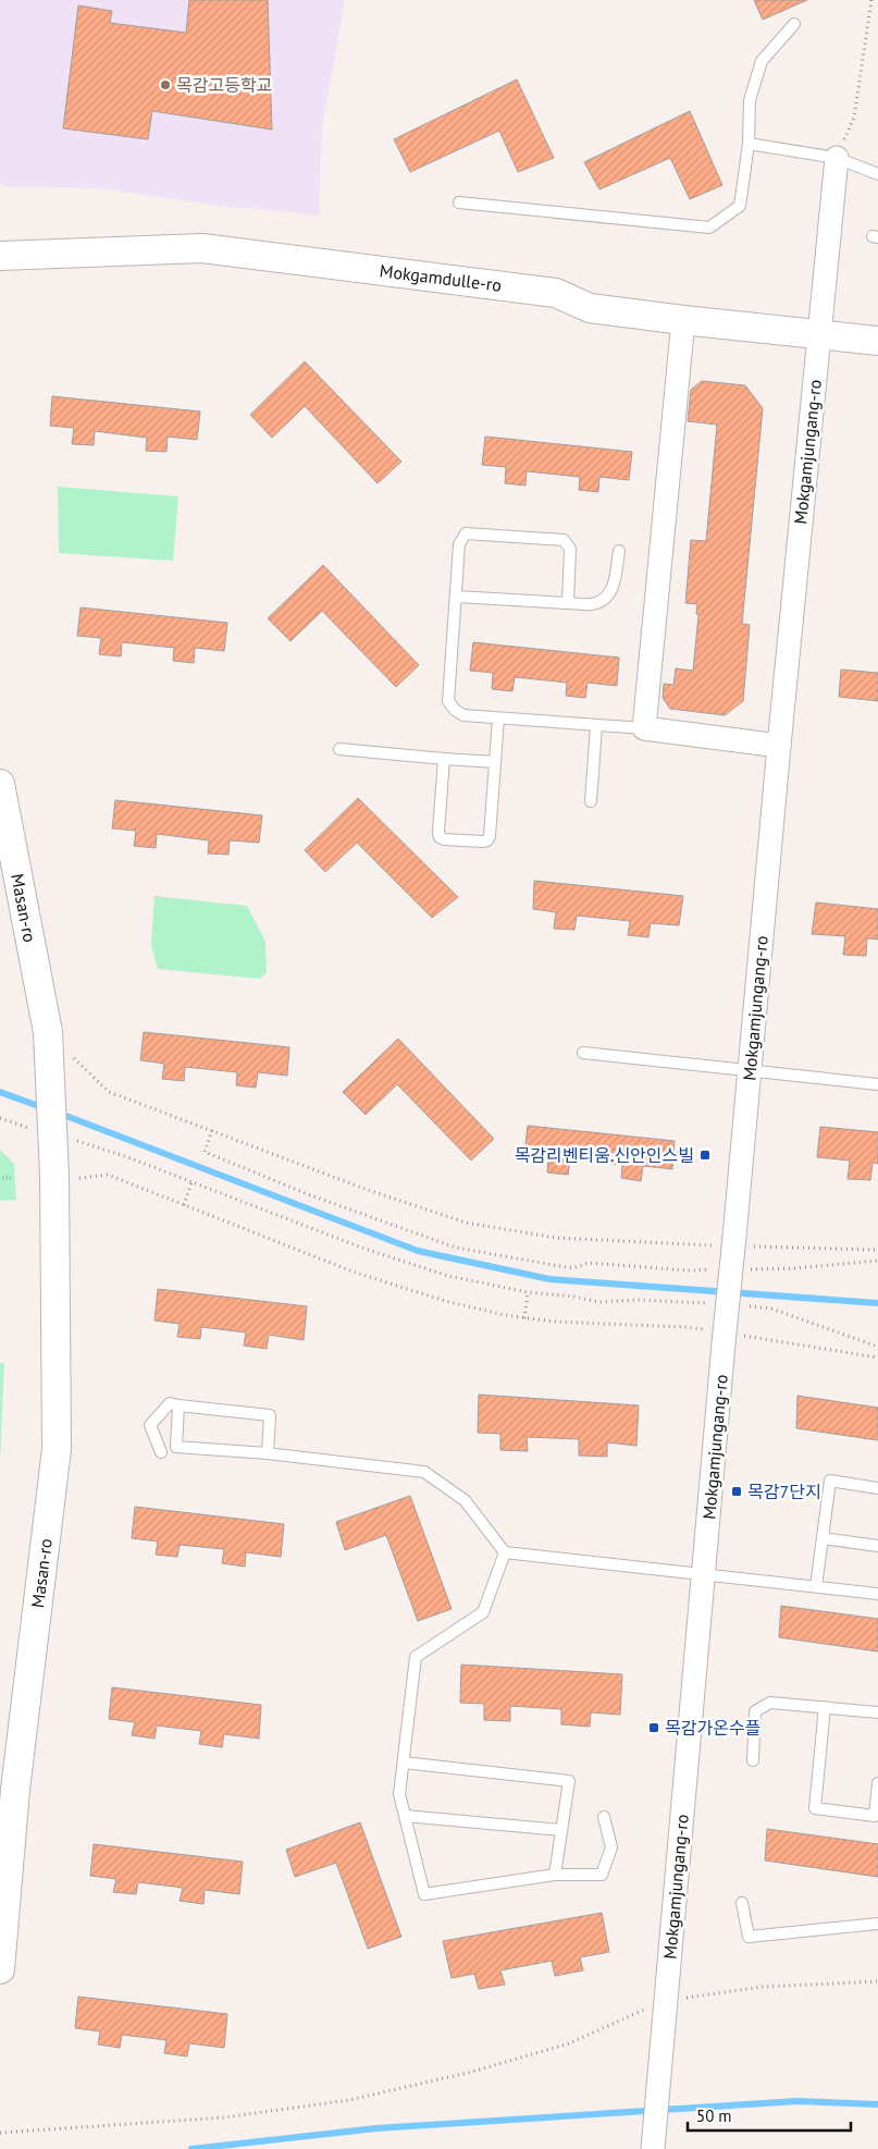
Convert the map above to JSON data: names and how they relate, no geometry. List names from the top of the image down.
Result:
{
  "streets": {
    "street": ["Mokgamdulle-ro", "Mokgamjungang-ro", "Masan-ro"]
  },
  "crossings": [
    ["Mokgamdulle-ro", "Mokgamjungang-ro"]
  ],
  "places": {
    "other": ["목감고등학교"],
    "transit": ["목감리벤티움.신안인스빌", "목감7단지", "목감가온수플"]
  },
  "scale_bar": "50 m"
}
